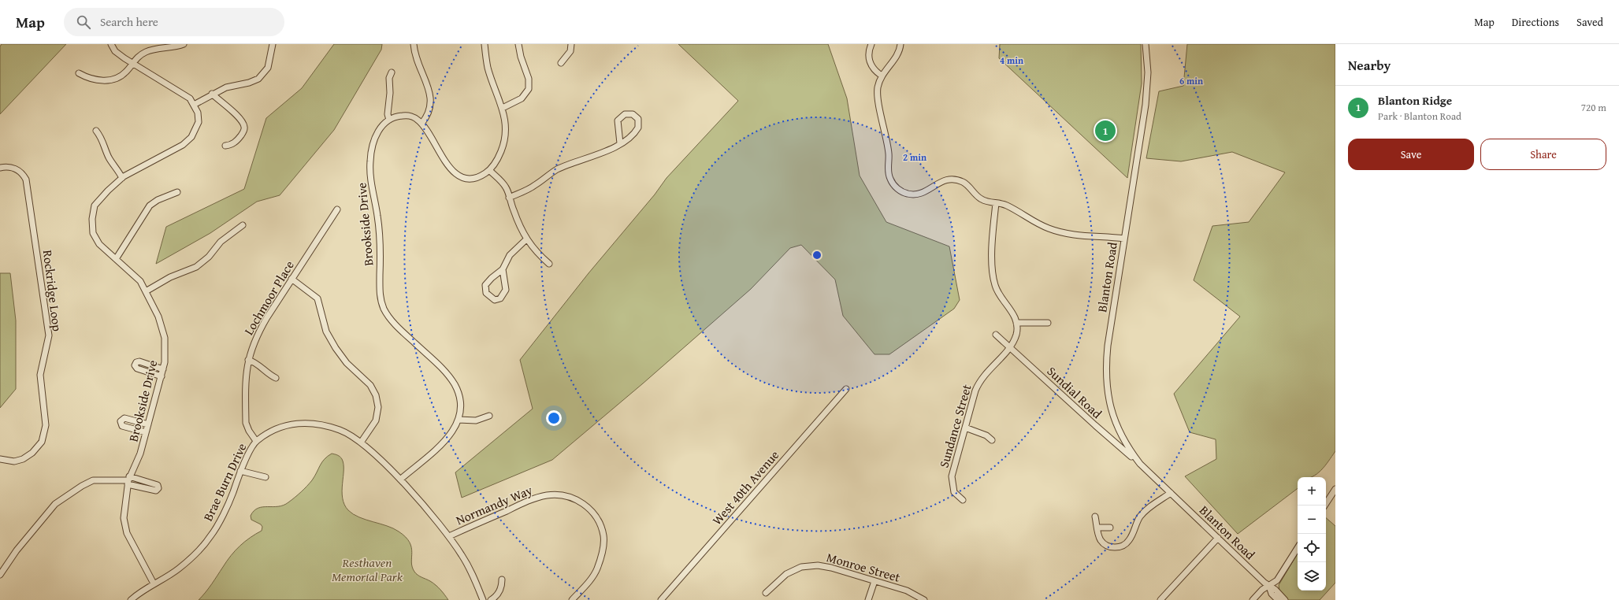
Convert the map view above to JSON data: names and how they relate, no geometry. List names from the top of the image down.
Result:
{
  "streets": {
    "street": [
      "Brookside Drive",
      "Blanton Road",
      "Rockridge Loop",
      "Lochmoor Place",
      "Sundial Road",
      "Sundance Street",
      "Brae Burn Drive",
      "West 40th Avenue",
      "Normandy Way",
      "Monroe Street"
    ]
  },
  "crossings": [
    ["Brookside Drive", "Brae Burn Drive"],
    ["Blanton Road", "Sundial Road"],
    ["Lochmoor Place", "Brae Burn Drive"],
    ["Sundial Road", "Sundance Street"],
    ["Brae Burn Drive", "Normandy Way"]
  ],
  "parks": ["Resthaven Memorial Park"],
  "page": {
    "header": "Map",
    "search": "Search here",
    "nav": ["Map", "Directions", "Saved"],
    "heading": "Nearby",
    "list": [
      {
        "mark": "1",
        "name": "Blanton Ridge",
        "note": "Park · Blanton Road",
        "value": "720 m"
      }
    ],
    "pins": "1",
    "buttons": ["Save", "Share"],
    "map_buttons": ["+", "−"]
  },
  "rings": ["4 min", "6 min", "2 min"]
}
